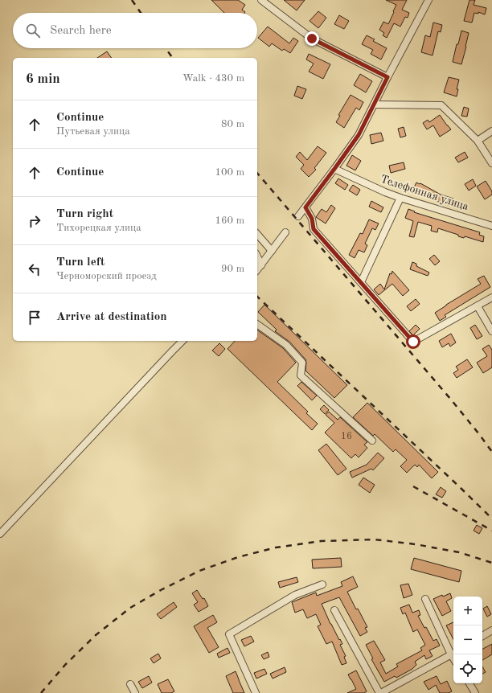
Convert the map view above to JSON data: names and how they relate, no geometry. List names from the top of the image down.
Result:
{
  "streets": {
    "street": ["Телефонная улица"]
  },
  "house_numbers": ["16"],
  "page": {
    "search": "Search here",
    "heading": ["6 min", "Walk · 430 m"],
    "list": [
      ["Continue", "Путьевая улица", "80 m"],
      ["Continue", "100 m"],
      ["Turn right", "Тихорецкая улица", "160 m"],
      ["Turn left", "Черноморский проезд", "90 m"],
      "Arrive at destination"
    ],
    "map_buttons": ["+", "−"]
  }
}
